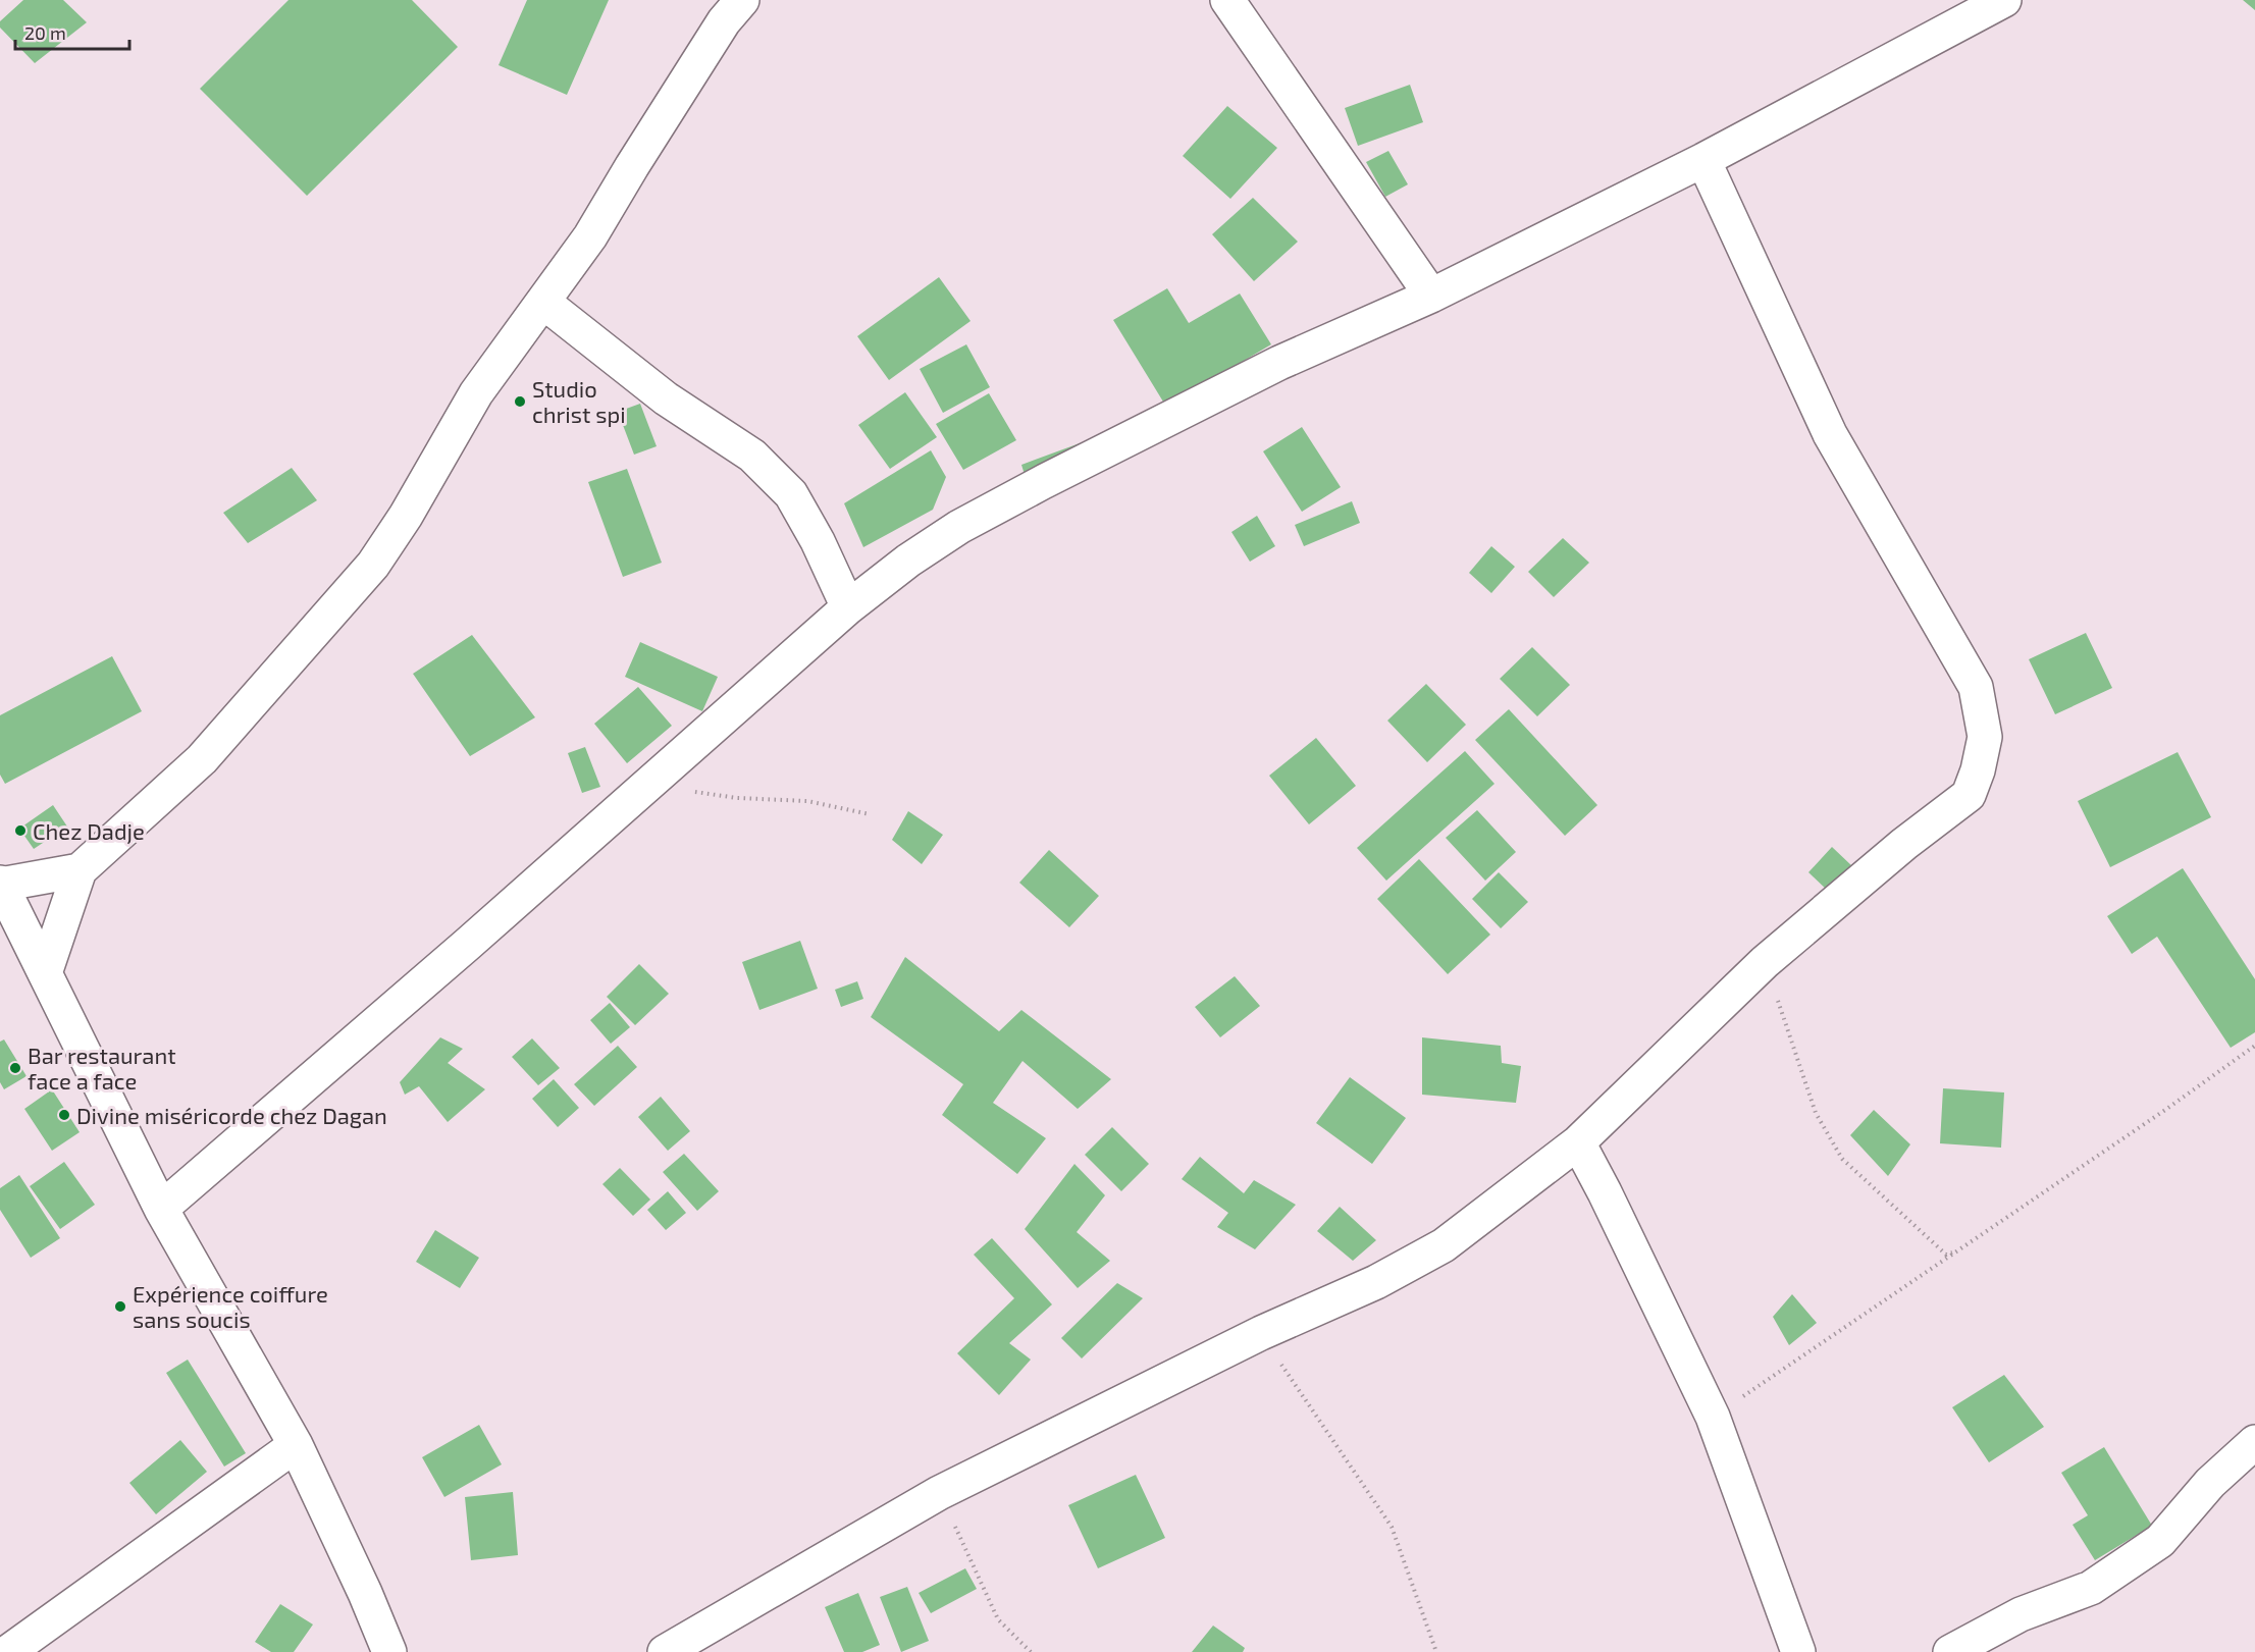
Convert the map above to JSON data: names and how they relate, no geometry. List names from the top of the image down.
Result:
{
  "places": [
    "Studio christ spi",
    "Chez Dadje",
    "Bar restaurant face a face",
    "Divine miséricorde chez Dagan",
    "Expérience coiffure sans soucis"
  ],
  "scale_bar": "20 m"
}
